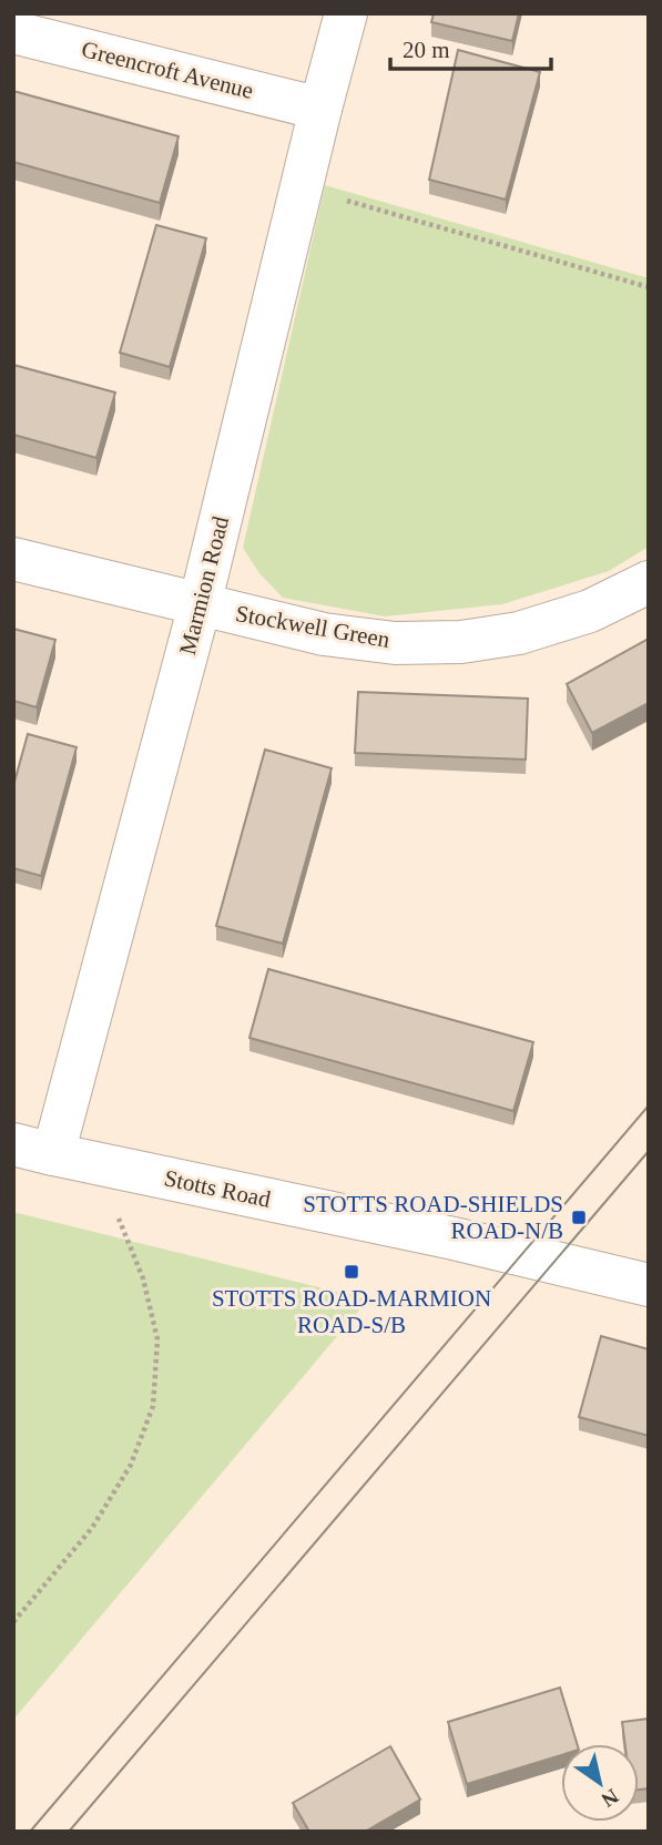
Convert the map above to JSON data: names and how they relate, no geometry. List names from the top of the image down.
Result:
{
  "streets": {
    "street": [
      "Greencroft Avenue",
      "Marmion Road",
      "Stockwell Green",
      "Stotts Road"
    ]
  },
  "crossings": [
    ["Greencroft Avenue", "Marmion Road"],
    ["Marmion Road", "Stockwell Green"],
    ["Marmion Road", "Stotts Road"]
  ],
  "places": {
    "transit": ["STOTTS ROAD-SHIELDS ROAD-N/B", "STOTTS ROAD-MARMION ROAD-S/B"]
  },
  "scale_bar": "20 m",
  "north": "bottom right"
}
